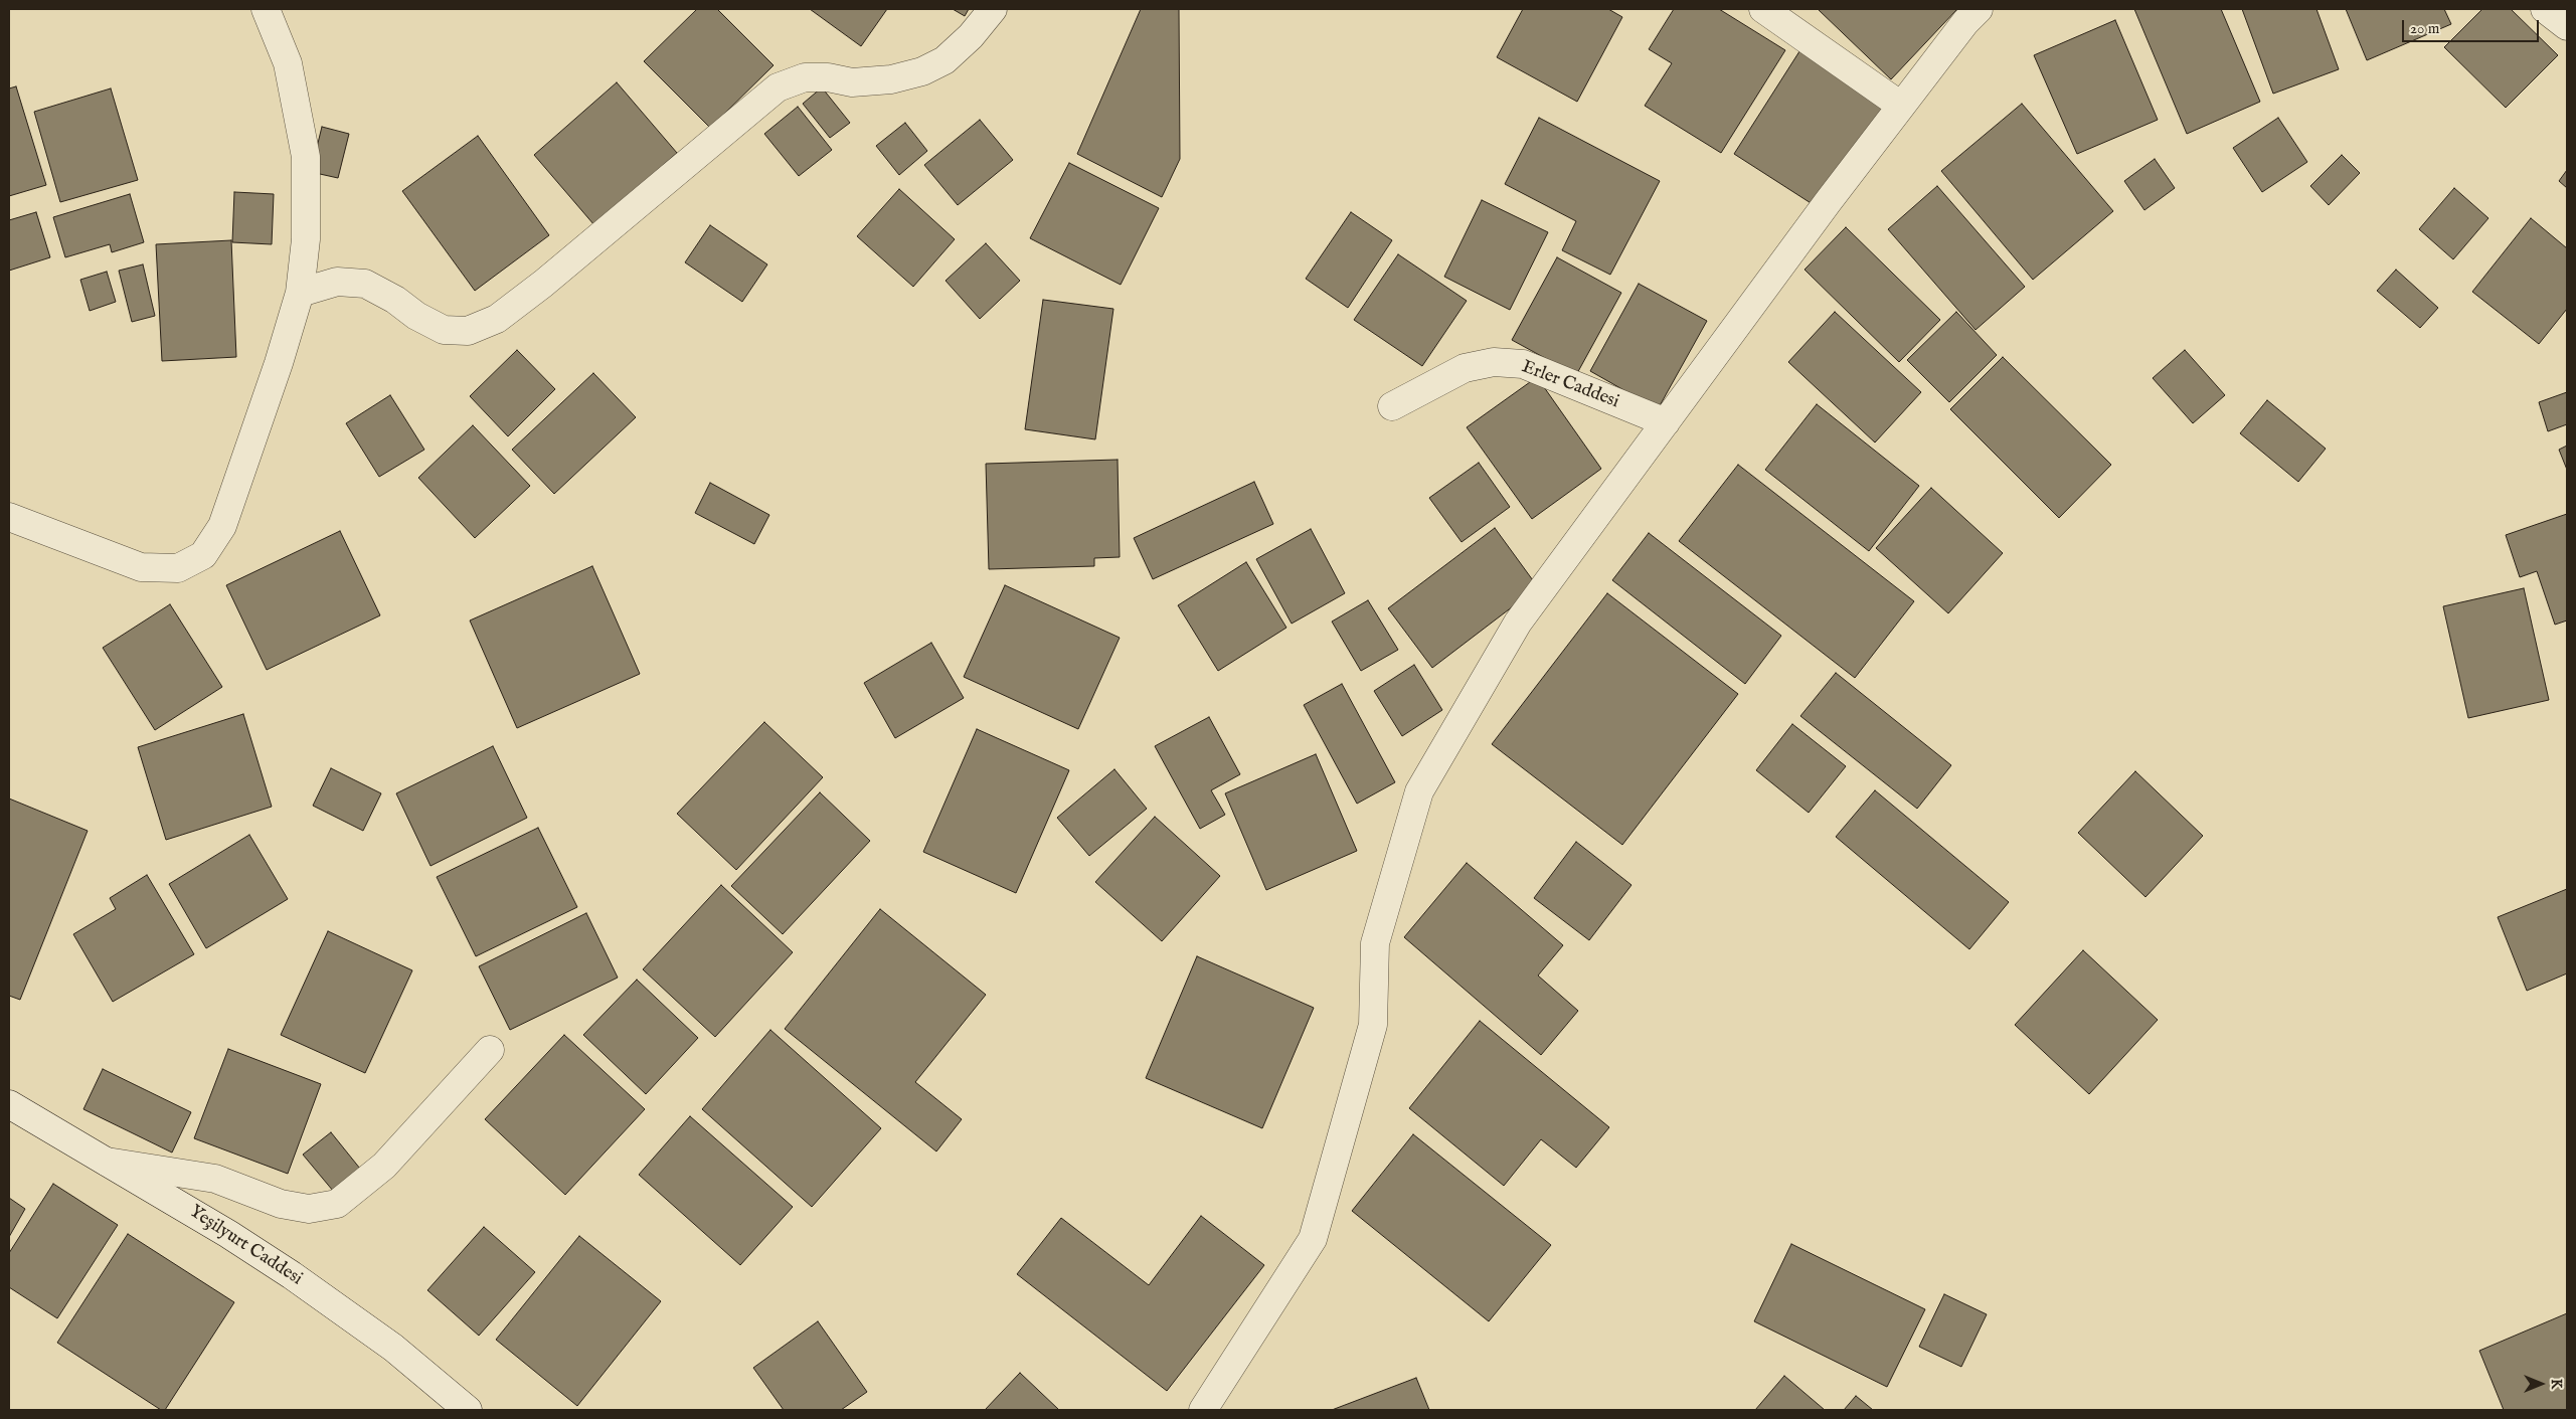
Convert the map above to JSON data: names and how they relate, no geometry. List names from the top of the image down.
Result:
{
  "streets": {
    "street": ["Erler Caddesi", "Yeşilyurt Caddesi"]
  },
  "scale_bar": "20 m",
  "north": "right"
}
